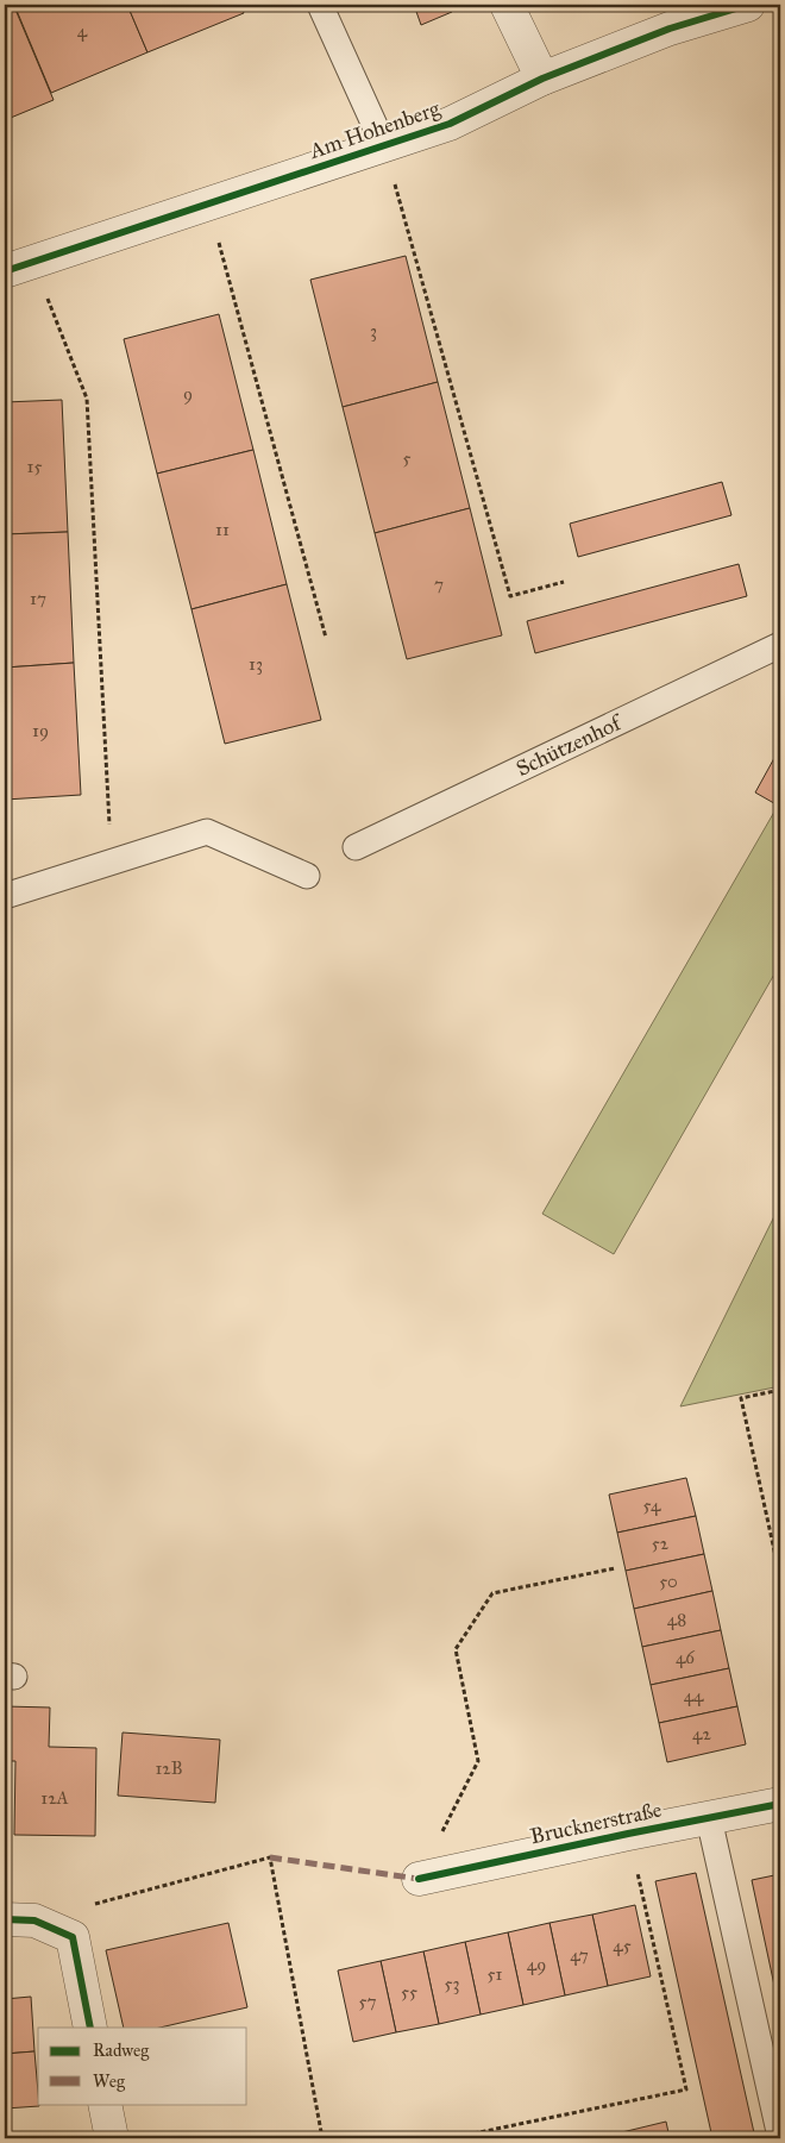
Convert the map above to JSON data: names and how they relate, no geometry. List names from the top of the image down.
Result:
{
  "streets": {
    "street": ["Am Hohenberg", "Brucknerstraße"],
    "lane": ["Schützenhof"]
  },
  "house_numbers": [
    "4",
    "3",
    "9",
    "5",
    "15",
    "11",
    "7",
    "17",
    "13",
    "19",
    "54",
    "52",
    "50",
    "48",
    "46",
    "44",
    "42",
    "12B",
    "12A",
    "45",
    "47",
    "49",
    "51",
    "53",
    "55",
    "57"
  ],
  "legend": ["Radweg", "Weg"]
}
